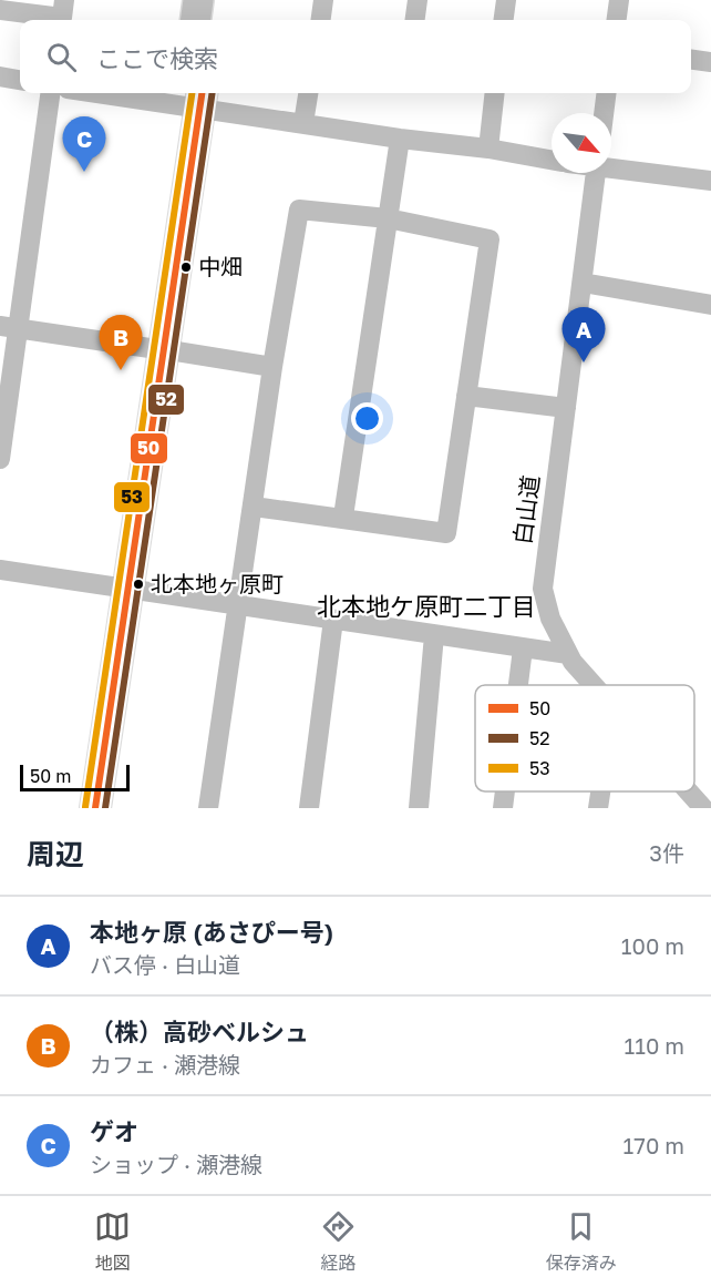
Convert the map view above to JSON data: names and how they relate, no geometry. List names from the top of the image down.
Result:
{
  "streets": {
    "street": ["白山道"]
  },
  "districts": ["北本地ケ原町二丁目"],
  "places": ["中畑", "北本地ヶ原町"],
  "lines": ["transit line 50", "transit line 52", "transit line 53"],
  "legend": ["50", "52", "53"],
  "scale_bar": "50 m",
  "north": "bottom right",
  "page": {
    "search": "ここで検索",
    "pins": ["C", "A", "B"],
    "scale": "50 m",
    "heading": ["周辺", "3件"],
    "list": [
      {
        "mark": "A",
        "name": "本地ヶ原 (あさぴー号)",
        "note": "バス停 · 白山道",
        "value": "100 m"
      },
      {
        "mark": "B",
        "name": "（株）高砂ベルシュ",
        "note": "カフェ · 瀬港線",
        "value": "110 m"
      },
      {
        "mark": "C",
        "name": "ゲオ",
        "note": "ショップ · 瀬港線",
        "value": "170 m"
      }
    ],
    "nav": ["地図", "経路", "保存済み"]
  }
}
